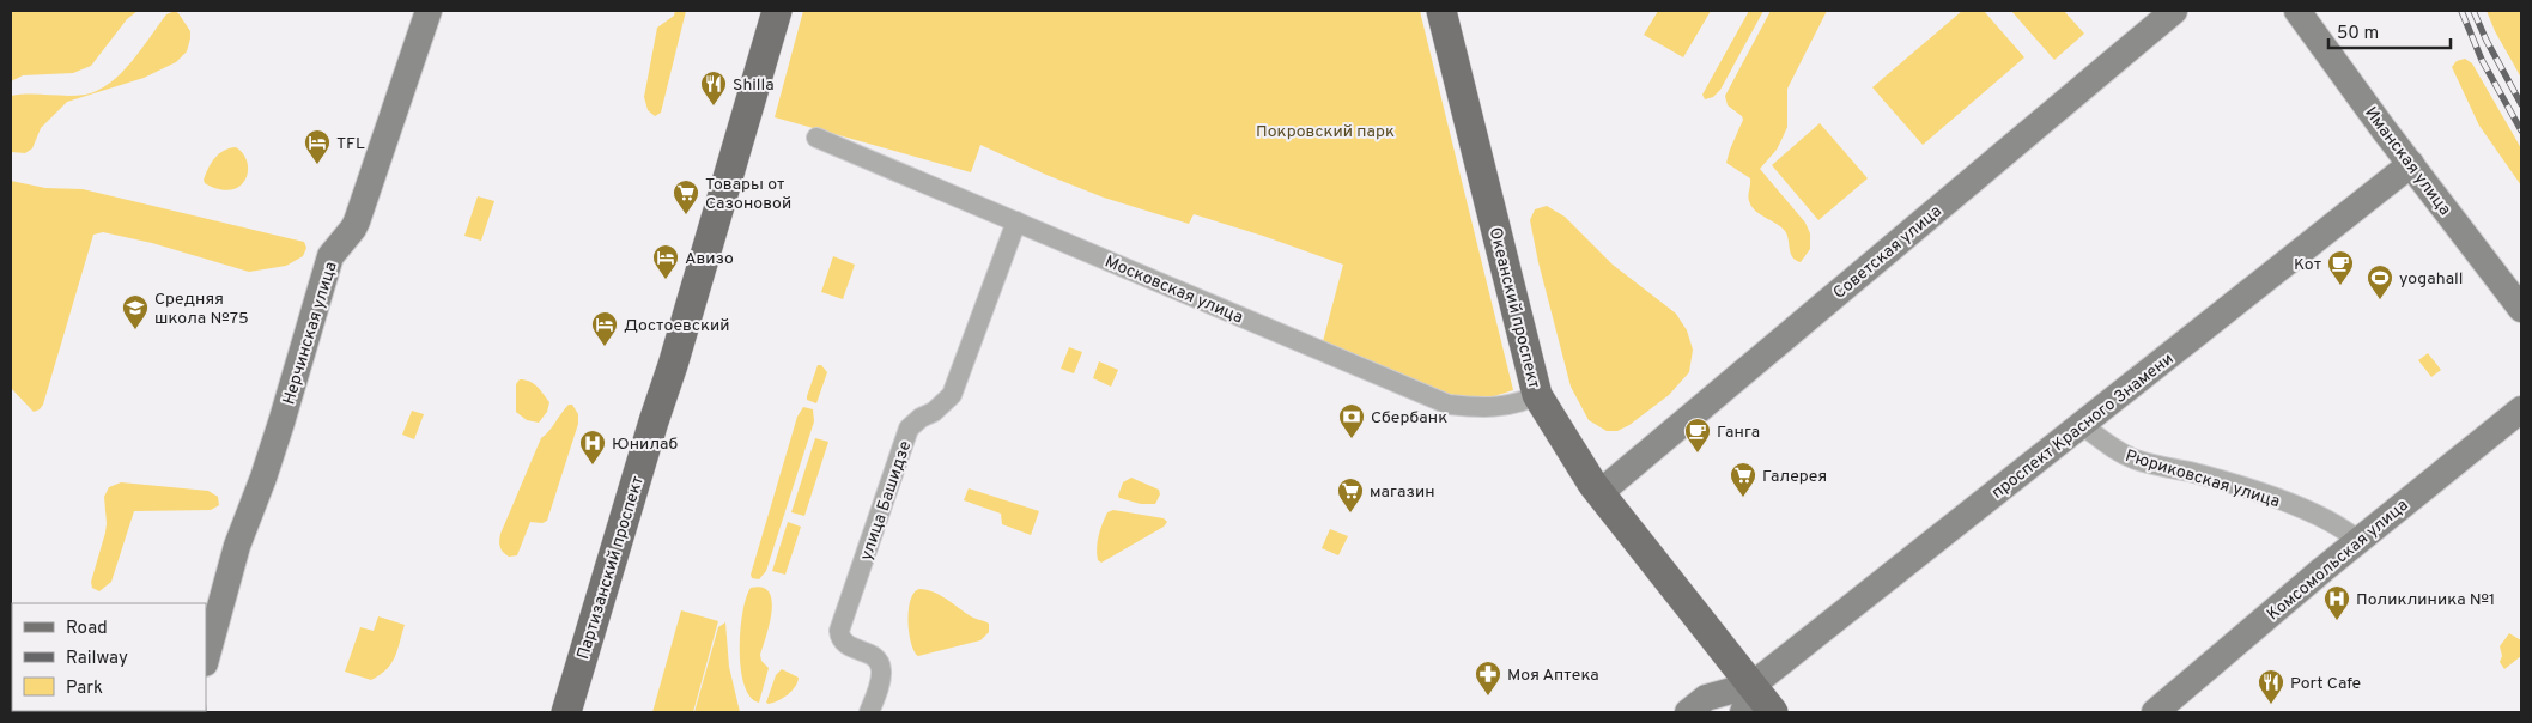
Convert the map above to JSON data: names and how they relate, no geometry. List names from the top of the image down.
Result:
{
  "streets": {
    "main road": [
      "Иманская улица",
      "Советская улица",
      "Океанский проспект",
      "Нерчинская улица",
      "проспект Красного Знамени",
      "Комсомольская улица",
      "Партизанский проспект"
    ],
    "street": ["Московская улица", "Рюриковская улица", "улица Башидзе"]
  },
  "crossings": [
    ["Иманская улица", "проспект Красного Знамени"],
    ["Советская улица", "Океанский проспект"],
    ["Московская улица", "Океанский проспект"],
    ["Московская улица", "улица Башидзе"],
    ["Океанский проспект", "проспект Красного Знамени"],
    ["проспект Красного Знамени", "Рюриковская улица"],
    ["Рюриковская улица", "Комсомольская улица"]
  ],
  "parks": ["Покровский парк"],
  "places": {
    "restaurant": ["Shilla", "Port Cafe"],
    "hotel": ["TFL", "Авизо", "Достоевский"],
    "supermarket": ["Товары от Сазоновой", "Галерея", "магазин"],
    "cafe": ["Кот", "Ганга"],
    "sports": ["yogahall"],
    "school or university": ["Средняя школа №75"],
    "bank": ["Сбербанк"],
    "hospital": ["Юнилаб", "Поликлиника №1"],
    "pharmacy": ["Моя Аптека"]
  },
  "legend": ["Road", "Railway", "Park"],
  "scale_bar": "50 m"
}
